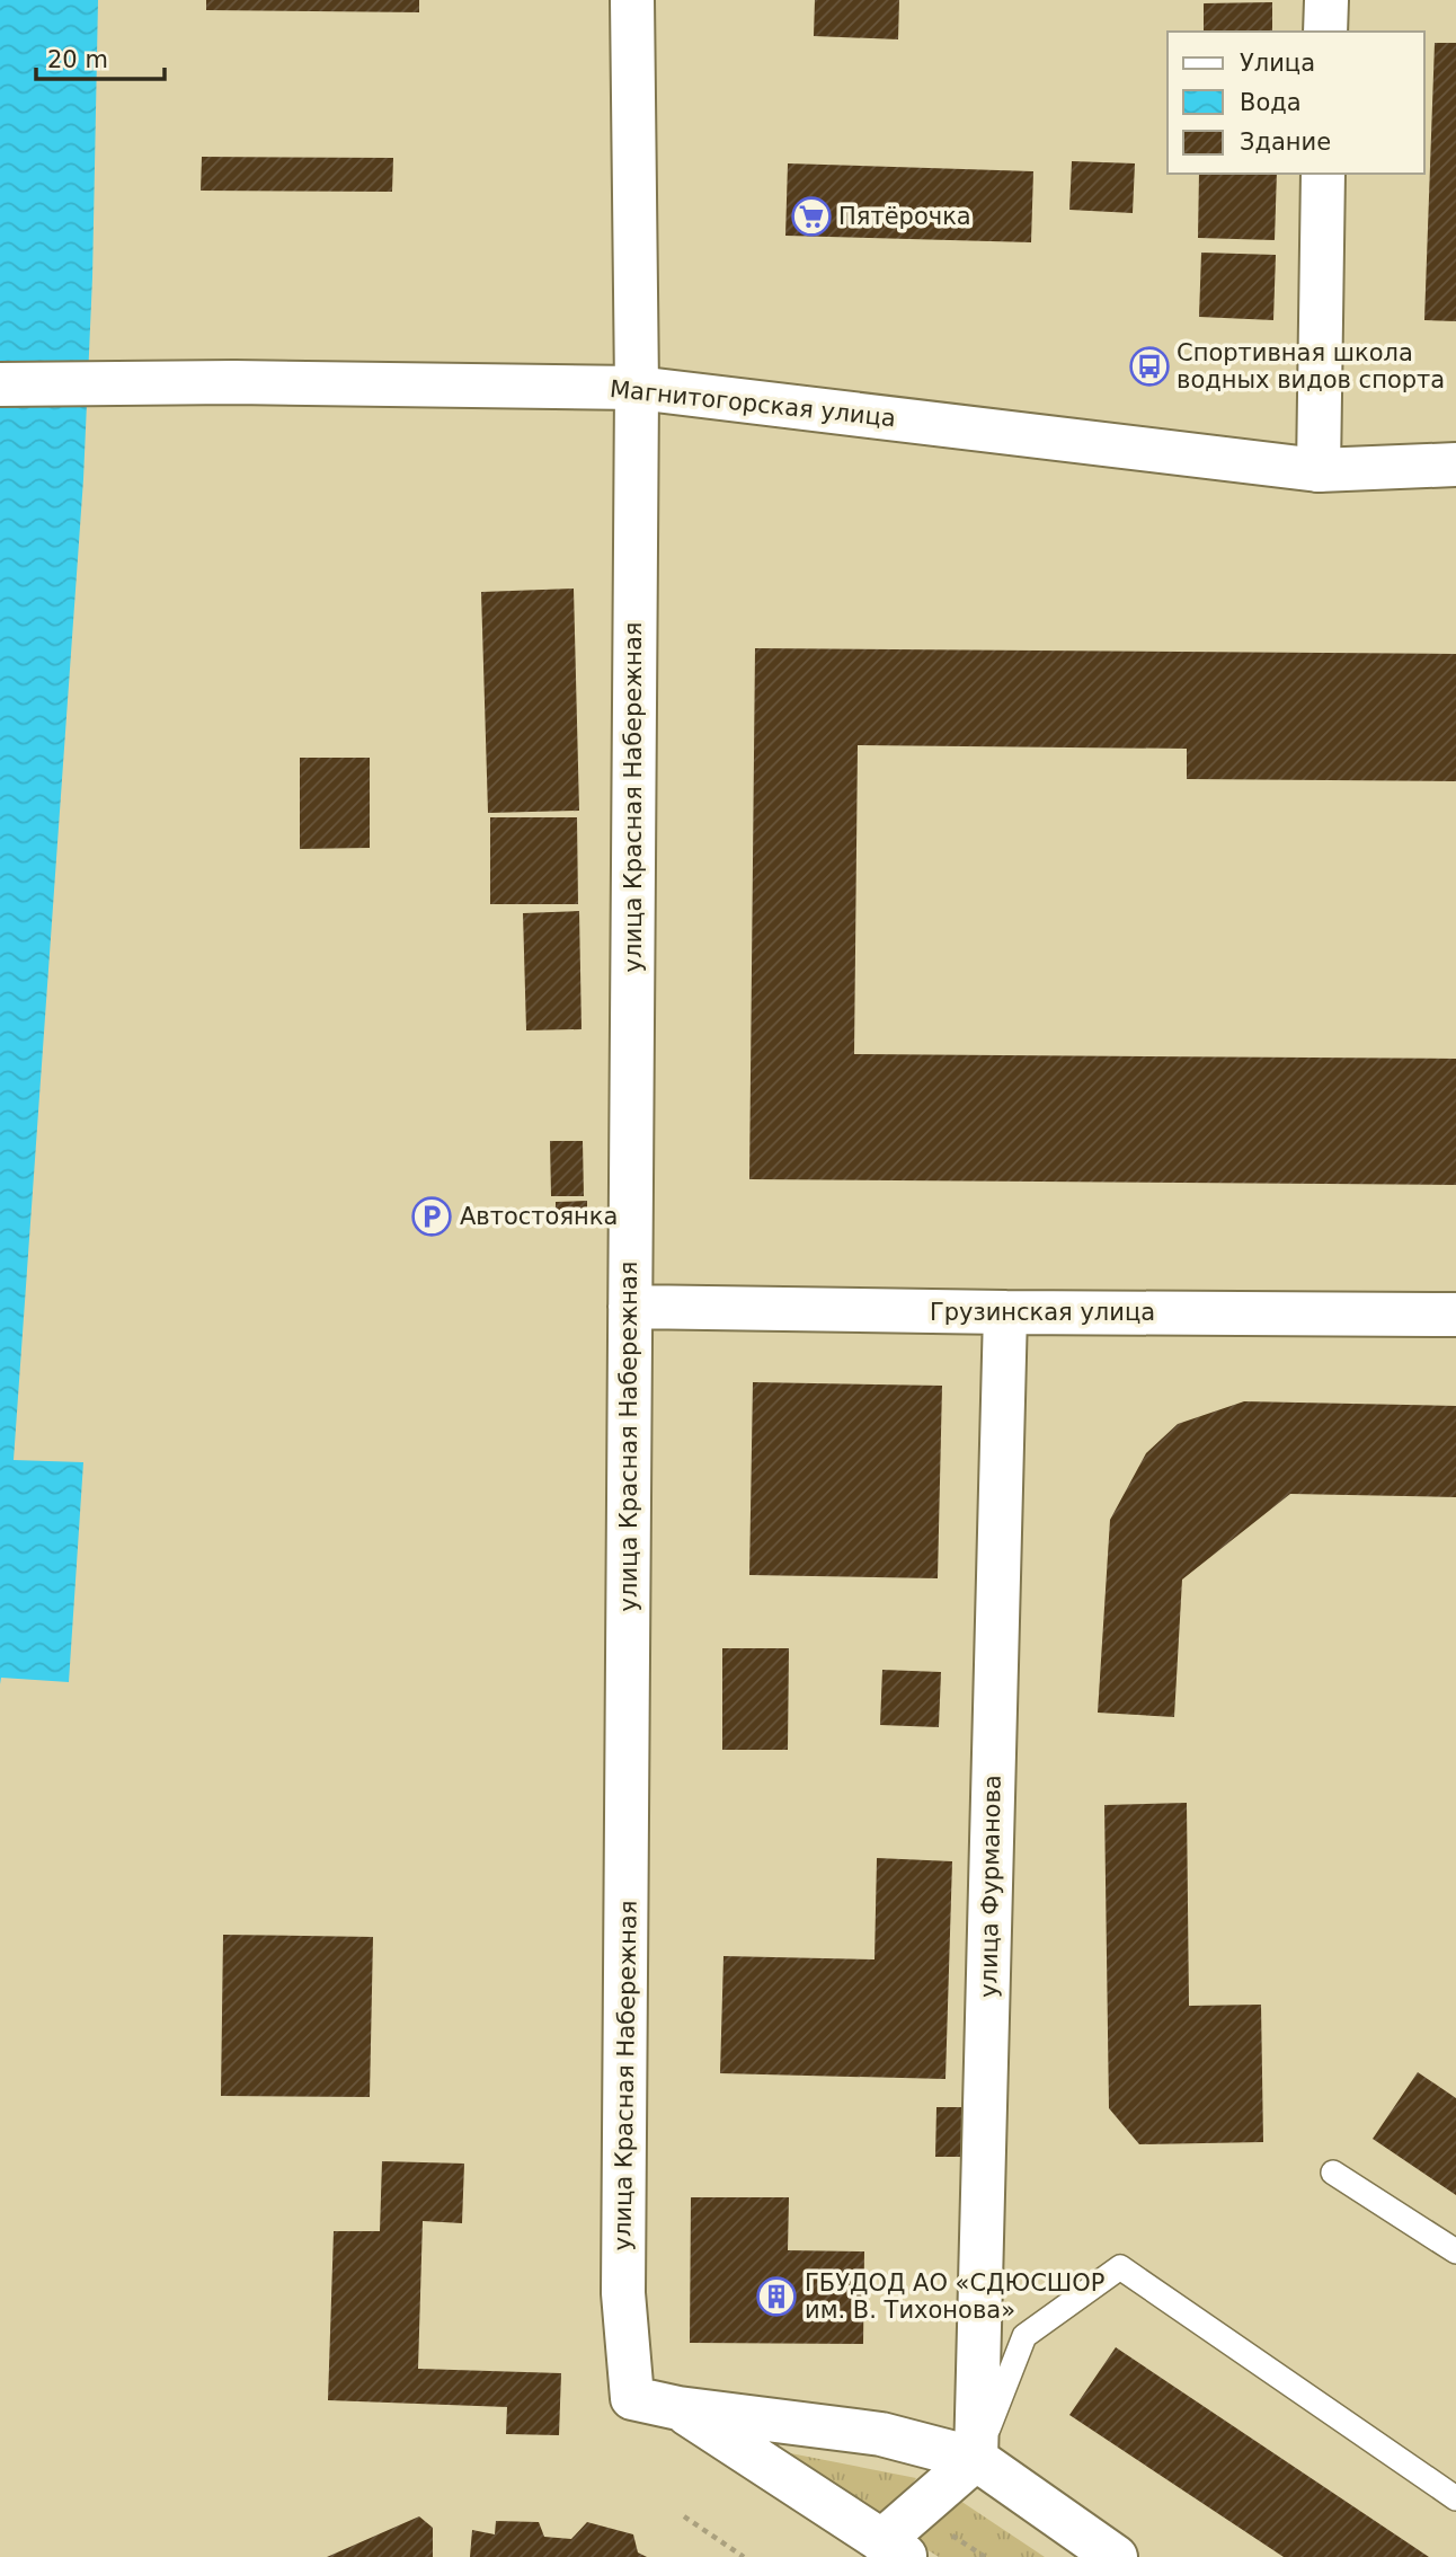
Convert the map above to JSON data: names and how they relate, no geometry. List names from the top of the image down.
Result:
{
  "streets": {
    "street": [
      "Магнитогорская улица",
      "улица Красная Набережная",
      "Грузинская улица",
      "улица Фурманова"
    ]
  },
  "crossings": [
    ["Магнитогорская улица", "улица Красная Набережная"],
    ["улица Красная Набережная", "Грузинская улица"],
    ["Грузинская улица", "улица Фурманова"]
  ],
  "places": {
    "supermarket": ["Пятёрочка"],
    "bus stop": ["Спортивная школа водных видов спорта"],
    "parking": ["Автостоянка"],
    "building": ["ГБУДОД АО «СДЮСШОР им. В. Тихонова»"]
  },
  "legend": ["Улица", "Вода", "Здание"],
  "scale_bar": "20 m"
}
